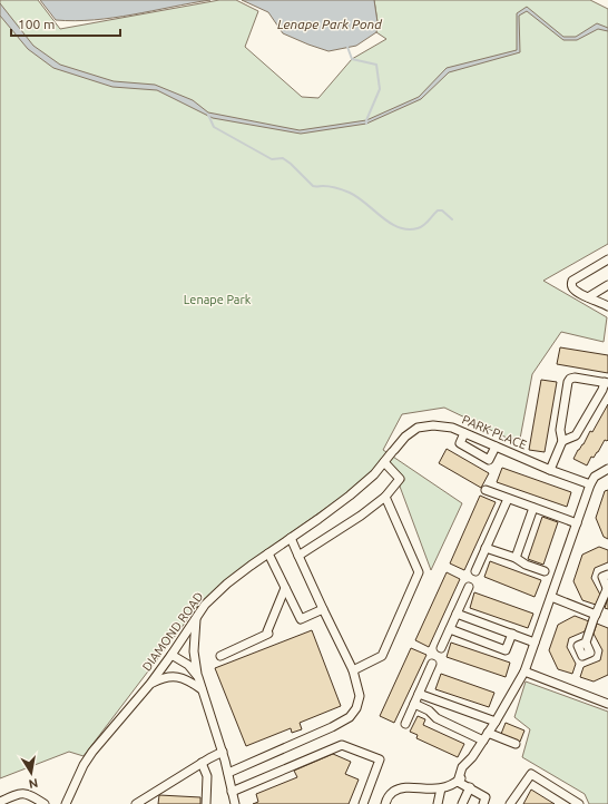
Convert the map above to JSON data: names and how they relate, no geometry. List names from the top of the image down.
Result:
{
  "streets": {
    "street": ["PARK PLACE", "DIAMOND ROAD"]
  },
  "crossings": [
    ["PARK PLACE", "DIAMOND ROAD"]
  ],
  "water": ["Lenape Park Pond"],
  "parks": ["Lenape Park"],
  "scale_bar": "100 m",
  "north": "bottom"
}
